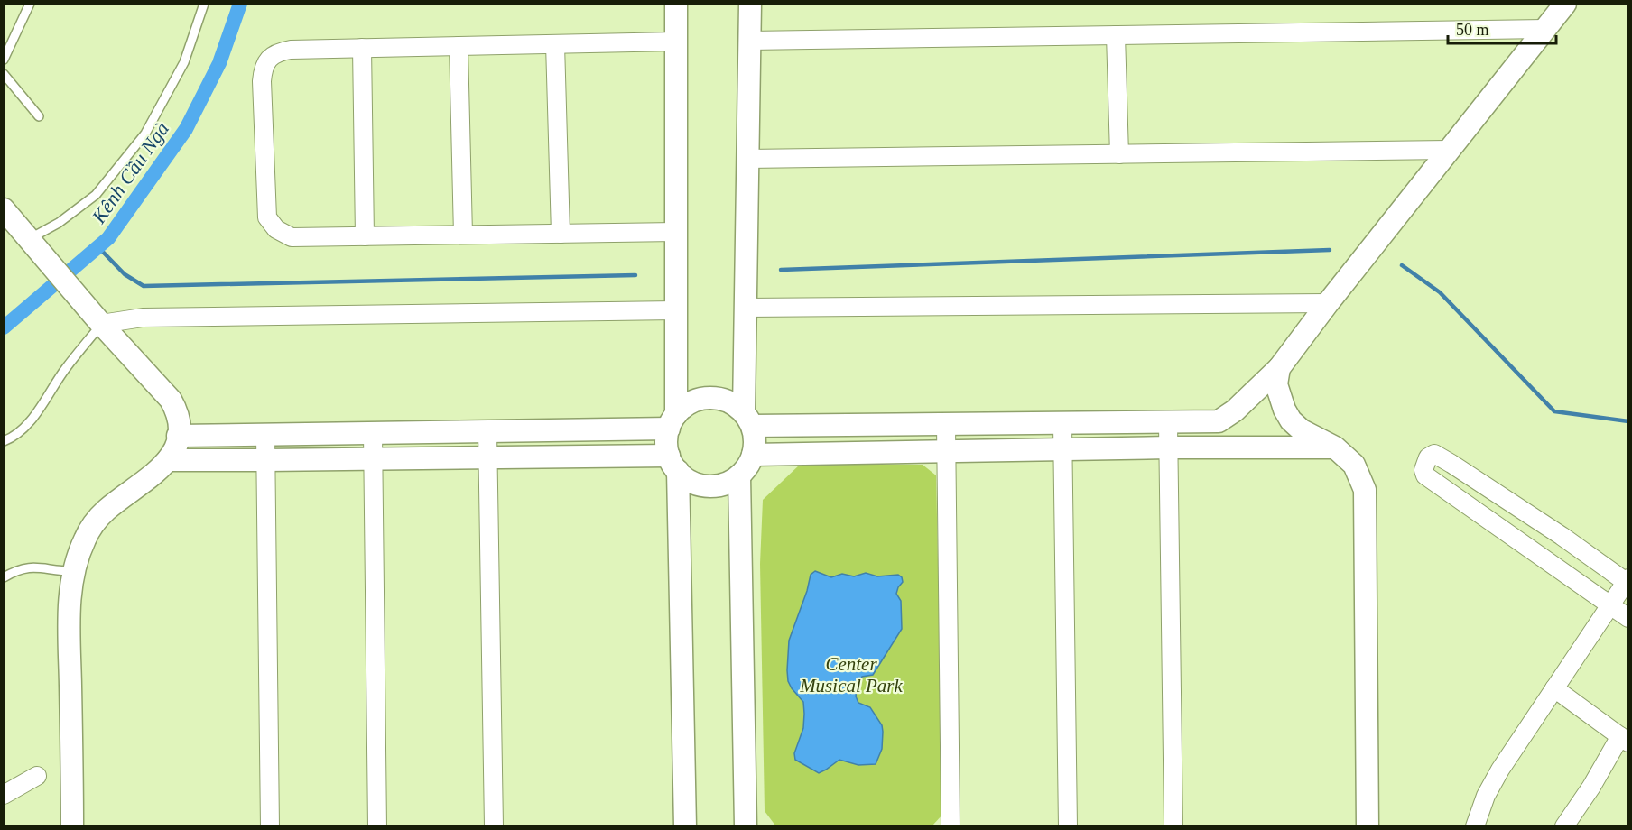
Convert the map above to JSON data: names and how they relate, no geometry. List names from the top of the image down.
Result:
{
  "water": ["Kênh Cầu Ngà"],
  "parks": ["Center Musical Park"],
  "scale_bar": "50 m"
}
